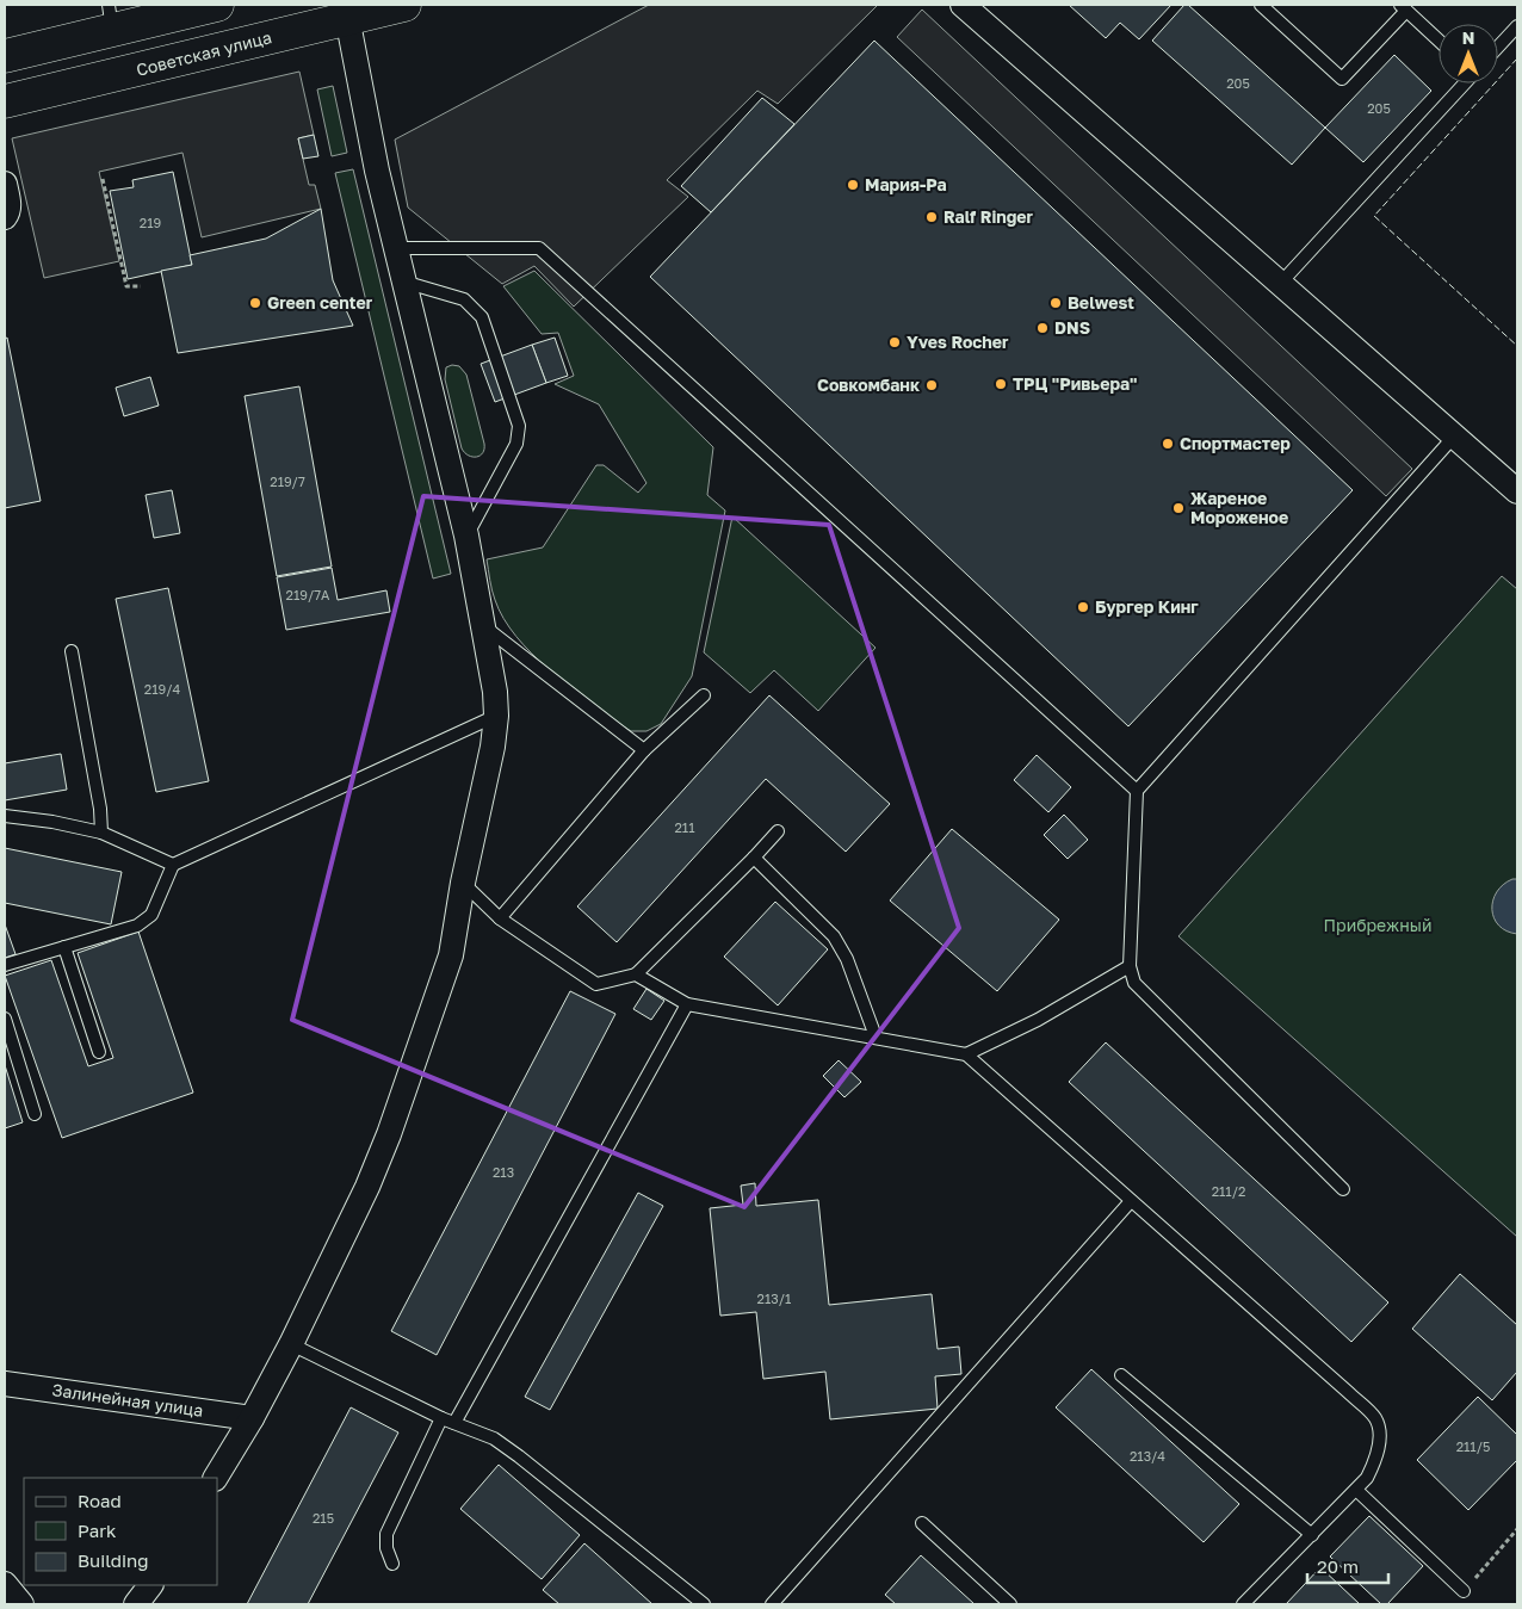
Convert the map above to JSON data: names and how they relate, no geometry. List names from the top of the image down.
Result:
{
  "streets": {
    "main road": ["Советская улица"],
    "street": ["Залинейная улица"]
  },
  "parks": ["Прибрежный"],
  "places": [
    "Мария-Ра",
    "Ralf Ringer",
    "Green center",
    "Belwest",
    "DNS",
    "Yves Rocher",
    "ТРЦ \"Ривьера\"",
    "Совкомбанк",
    "Спортмастер",
    "Жареное Мороженое",
    "Бургер Кинг"
  ],
  "house_numbers": [
    "205",
    "205",
    "219",
    "219/7",
    "219/7А",
    "219/4",
    "211",
    "213",
    "211/2",
    "213/1",
    "211/5",
    "213/4",
    "215"
  ],
  "legend": ["Road", "Park", "Building"],
  "scale_bar": "20 m",
  "north": "top"
}
